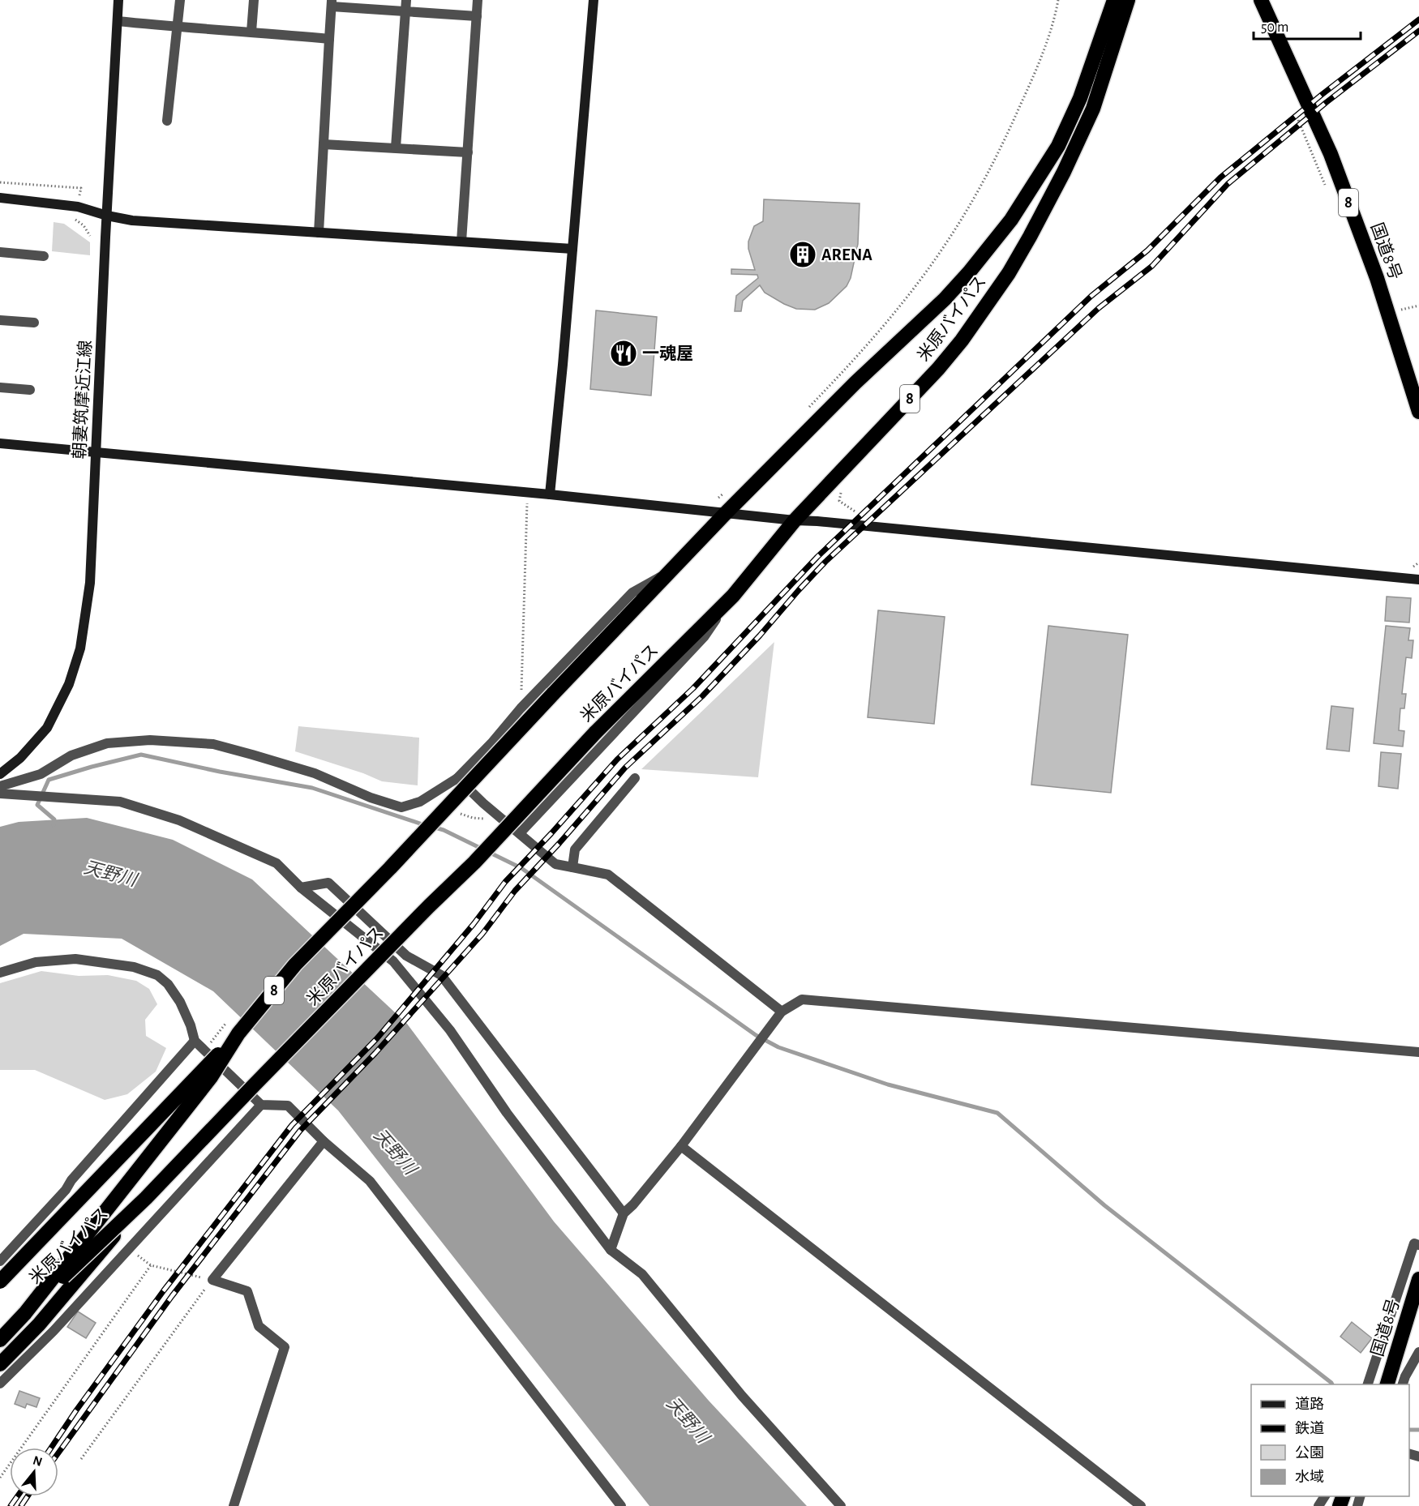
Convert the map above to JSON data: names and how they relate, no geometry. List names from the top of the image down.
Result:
{
  "streets": {
    "highway": ["8", "国道8号", "米原バイパス"],
    "street": ["朝妻筑摩近江線"]
  },
  "water": ["天野川"],
  "places": {
    "building": ["ARENA"],
    "restaurant": ["一魂屋"]
  },
  "legend": [
    "道路",
    "鉄道",
    "公園",
    "水域"
  ],
  "scale_bar": "50 m",
  "north": "top"
}
